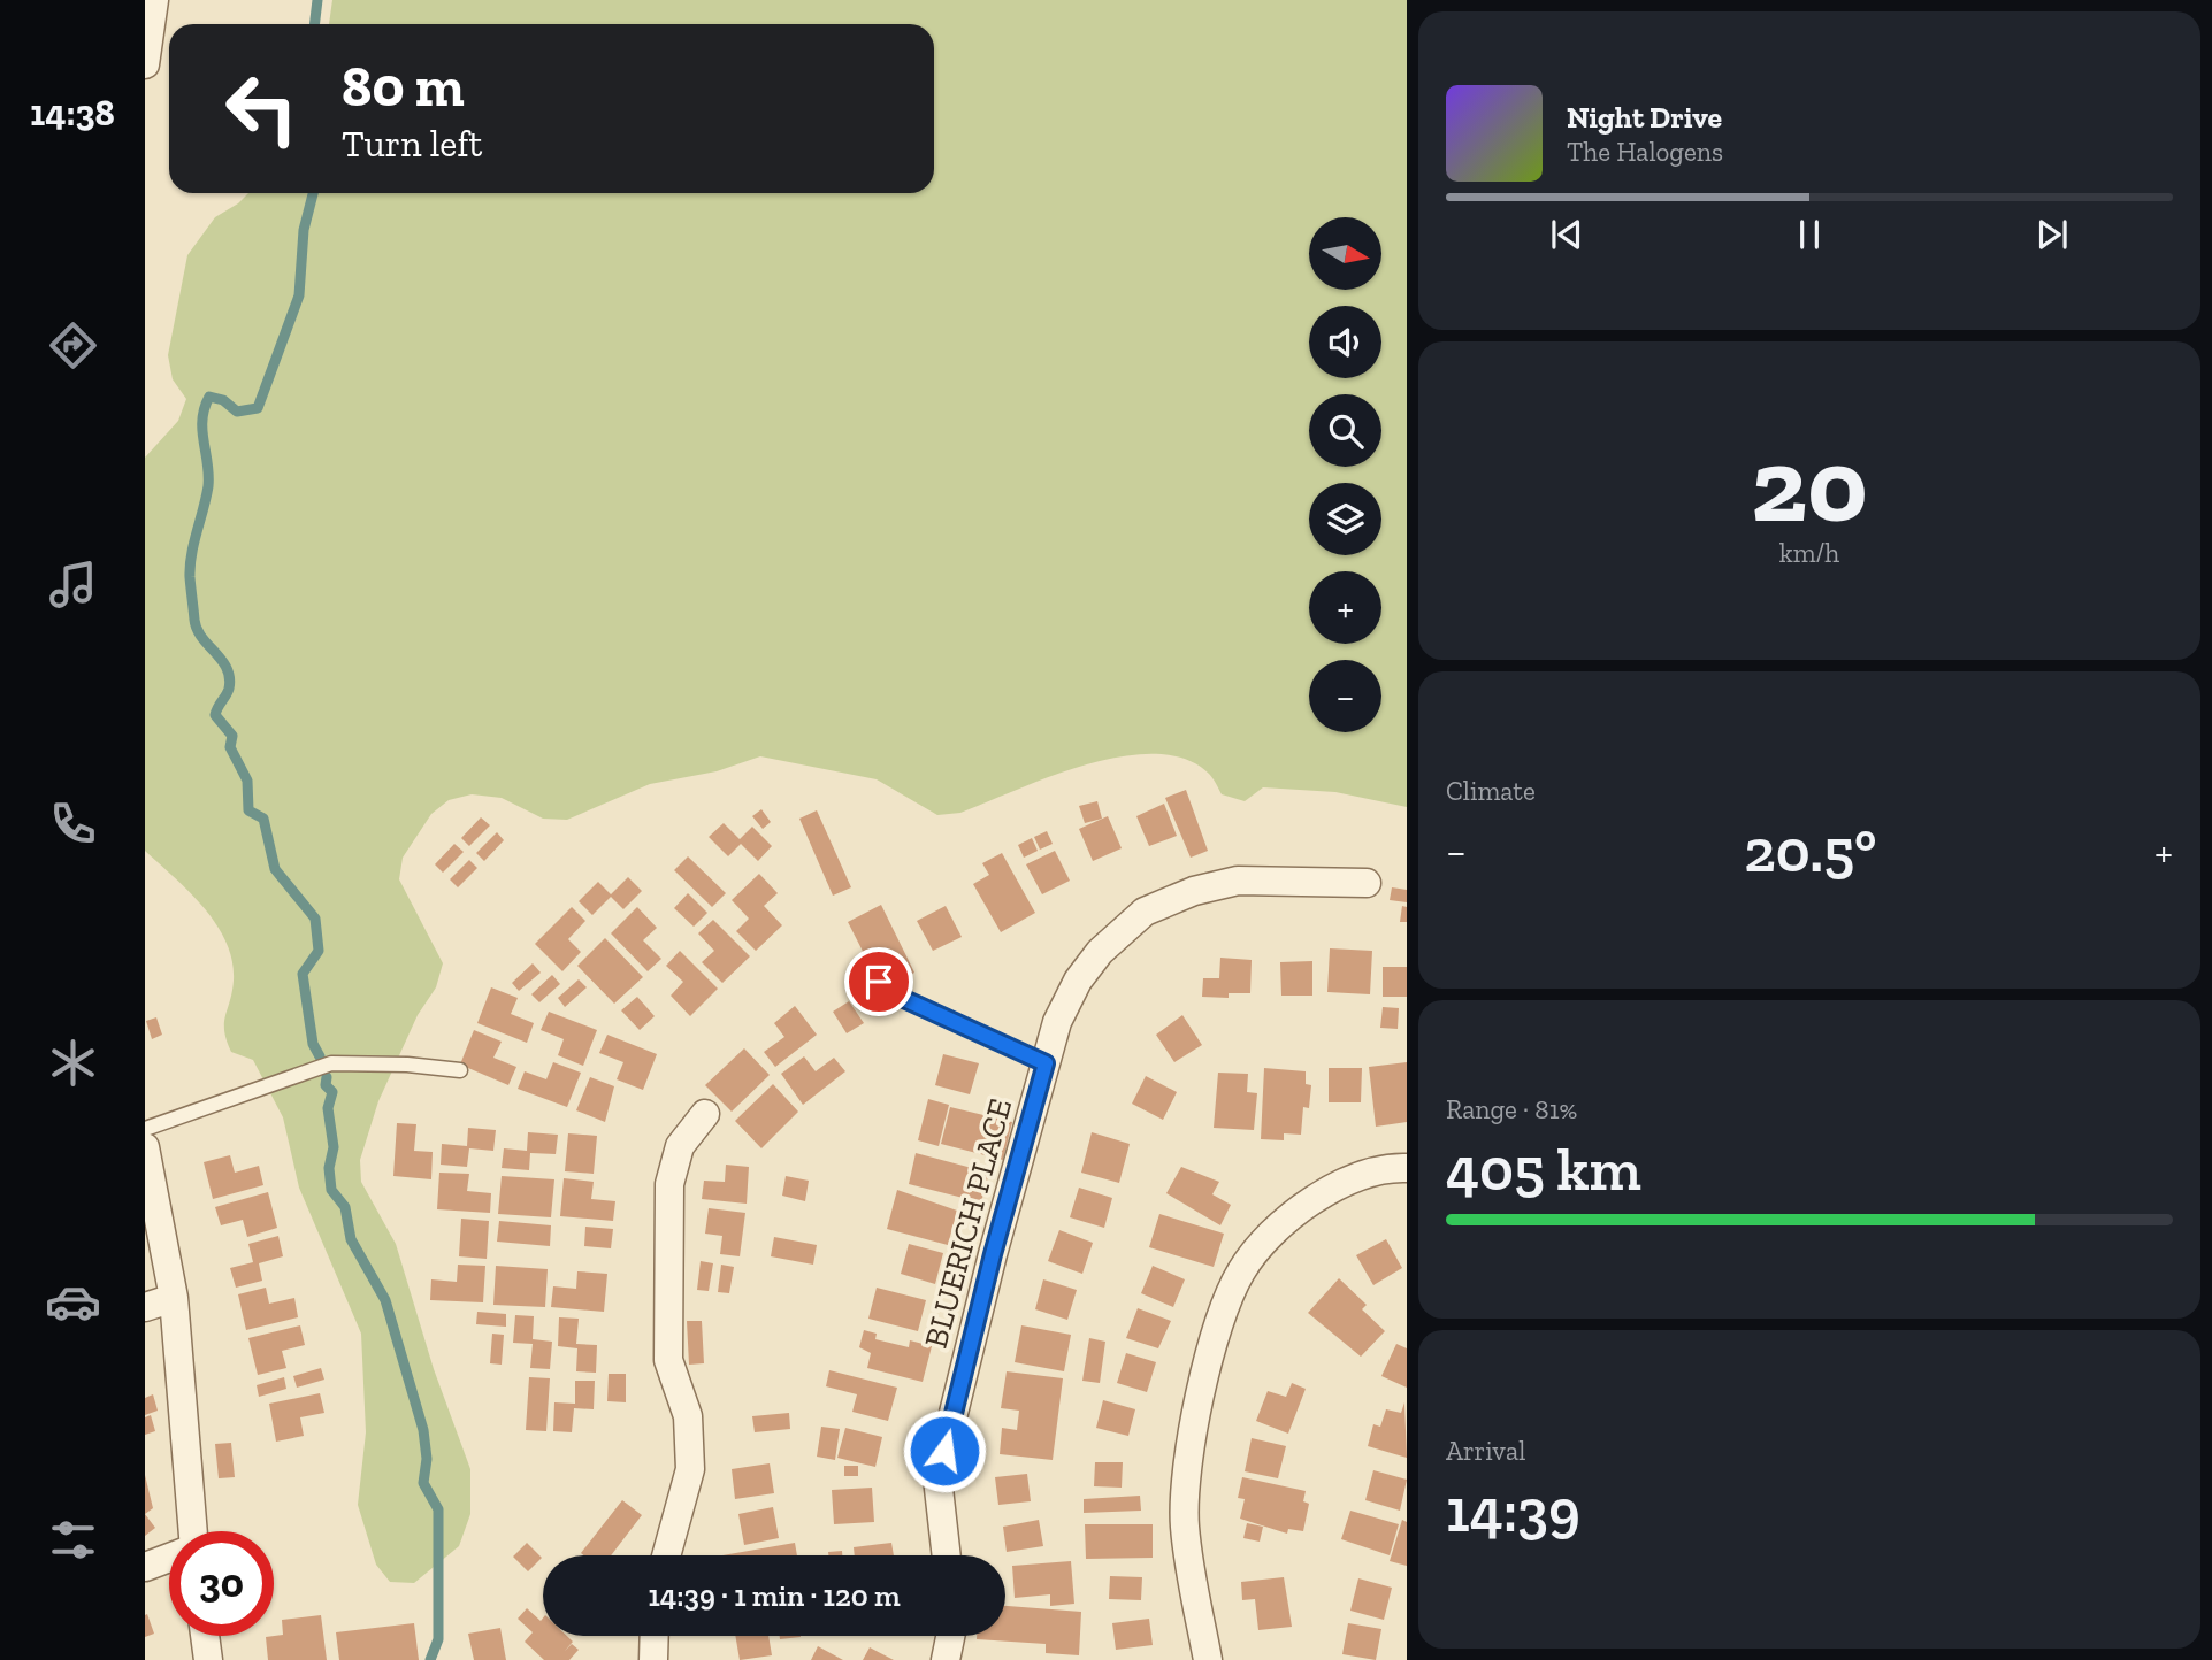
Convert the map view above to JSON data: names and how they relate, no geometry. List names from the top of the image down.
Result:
{
  "streets": {
    "street": ["BLUERICH PLACE"]
  },
  "north": "right",
  "page": {
    "tabs": "14:38",
    "turn": ["80 m", "Turn left"],
    "song": ["Night Drive", "The Halogens"],
    "map_buttons": ["+", "−"],
    "tile": [
      ["20", "km/h"],
      "Climate",
      ["Range · 81%", "405 km"],
      ["Arrival", "14:39"]
    ],
    "heat": ["−", "20.5°", "+"],
    "limit": "30",
    "trip": "14:39 · 1 min · 120 m"
  }
}
